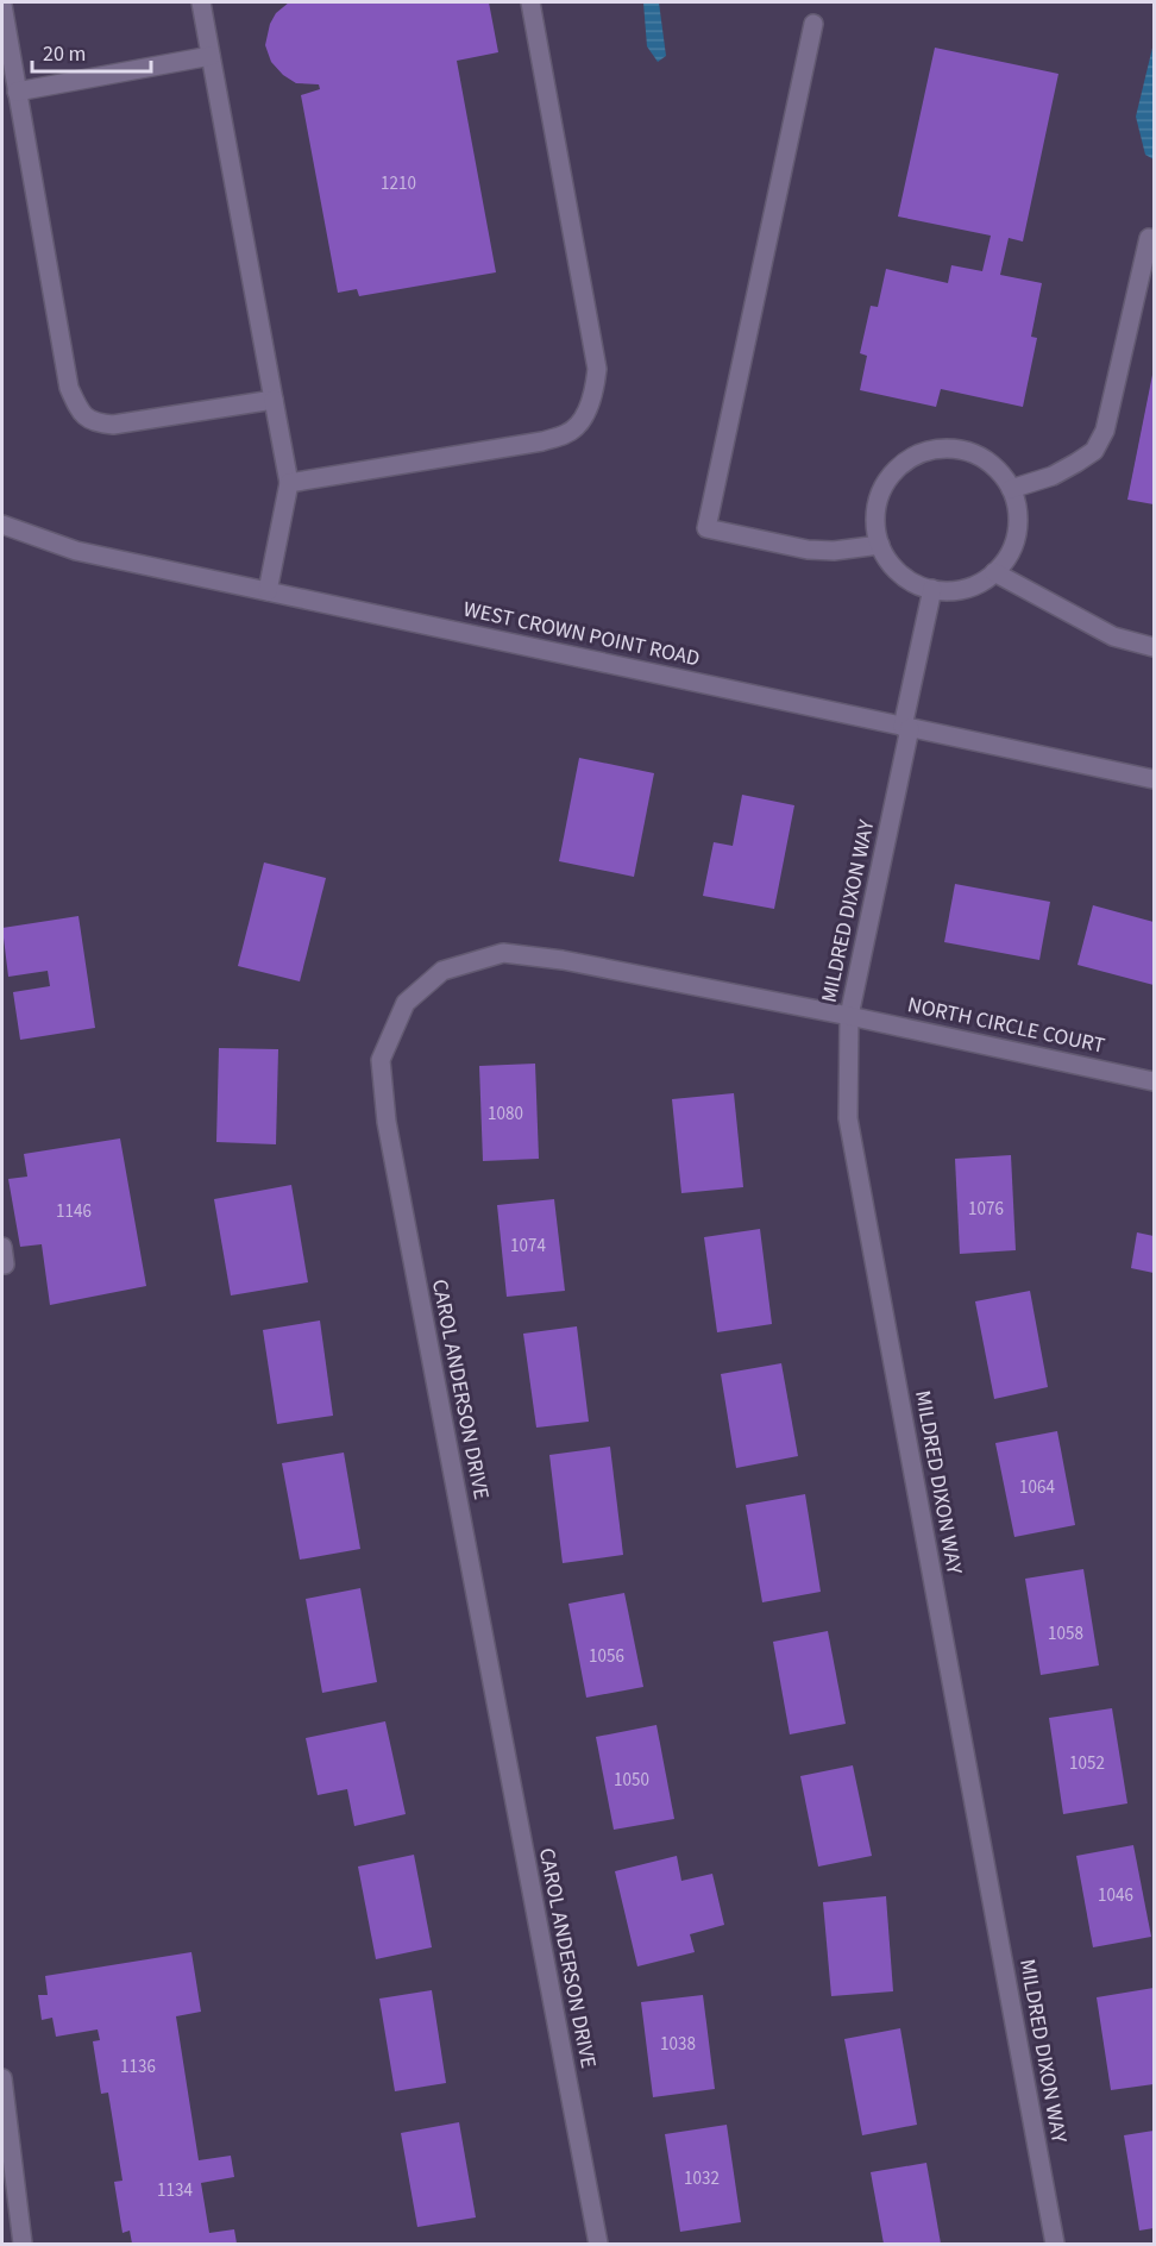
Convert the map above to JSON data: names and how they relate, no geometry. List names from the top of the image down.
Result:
{
  "streets": {
    "street": [
      "WEST CROWN POINT ROAD",
      "MILDRED DIXON WAY",
      "NORTH CIRCLE COURT",
      "CAROL ANDERSON DRIVE"
    ]
  },
  "crossings": [
    ["WEST CROWN POINT ROAD", "MILDRED DIXON WAY"],
    ["MILDRED DIXON WAY", "NORTH CIRCLE COURT"],
    ["MILDRED DIXON WAY", "CAROL ANDERSON DRIVE"],
    ["NORTH CIRCLE COURT", "CAROL ANDERSON DRIVE"]
  ],
  "house_numbers": [
    "1210",
    "1080",
    "1076",
    "1146",
    "1074",
    "1064",
    "1058",
    "1056",
    "1052",
    "1050",
    "1046",
    "1038",
    "1136",
    "1032",
    "1134"
  ],
  "scale_bar": "20 m"
}
